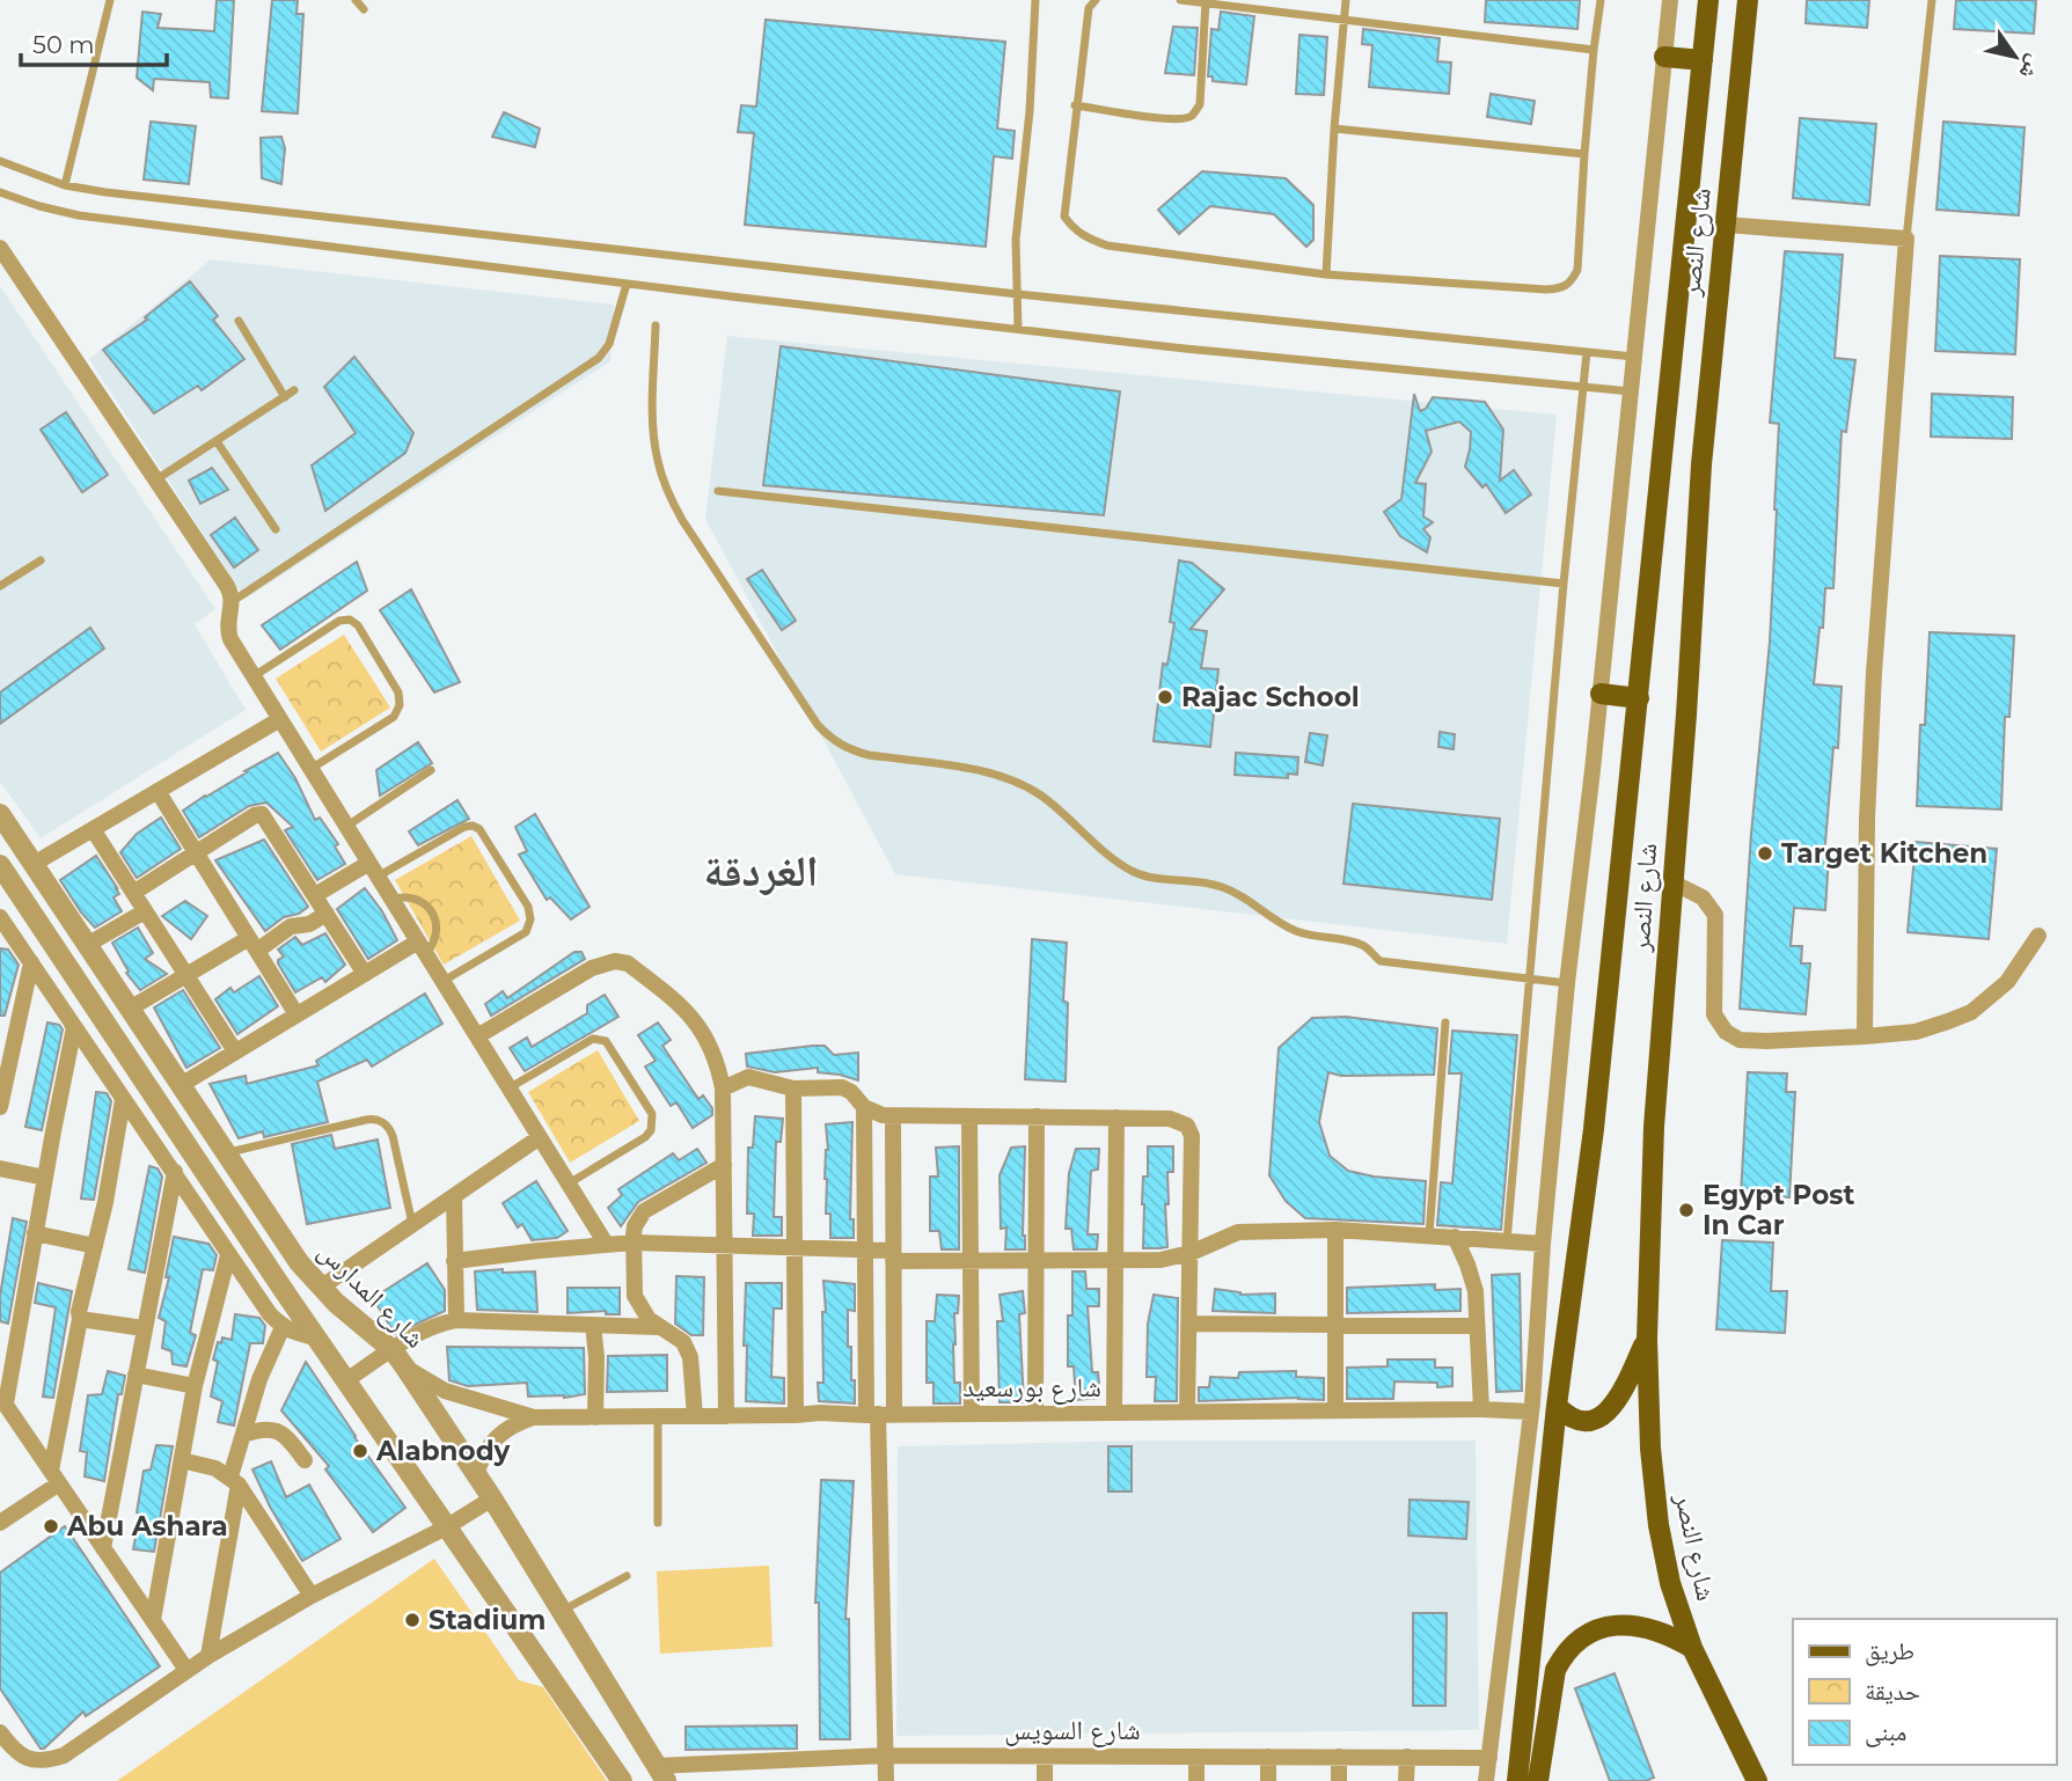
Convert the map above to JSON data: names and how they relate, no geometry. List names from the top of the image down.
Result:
{
  "streets": {
    "main road": ["شارع النصر"],
    "street": ["شارع المدارس", "شارع بورسعيد", "شارع السويس"]
  },
  "crossings": [
    ["شارع المدارس", "شارع بورسعيد"],
    ["شارع المدارس", "شارع السويس"]
  ],
  "districts": ["الغردقة"],
  "places": [
    "Rajac School",
    "Target Kitchen",
    "Egypt Post In Car",
    "Alabnody",
    "Abu Ashara",
    "Stadium"
  ],
  "legend": ["طريق", "حديقة", "مبنى"],
  "scale_bar": "50 m",
  "north": "bottom right"
}
